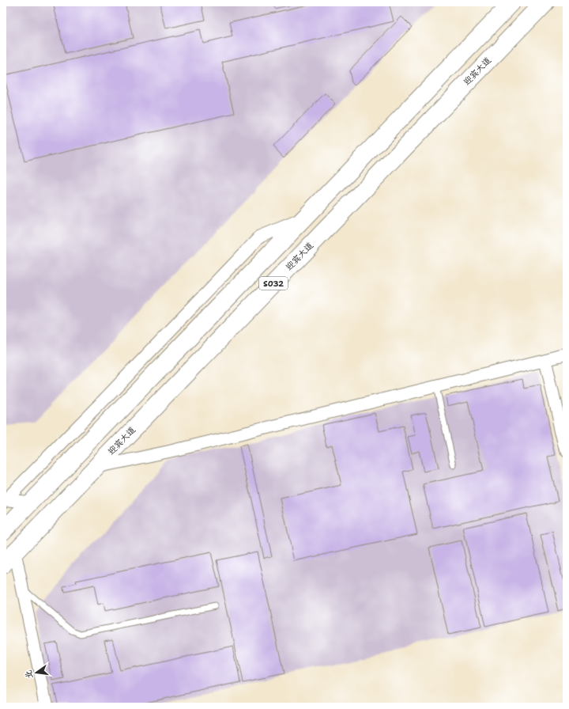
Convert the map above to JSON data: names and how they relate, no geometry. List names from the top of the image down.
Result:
{
  "streets": {
    "main road": ["迎宾大道", "S032"]
  },
  "north": "left"
}
